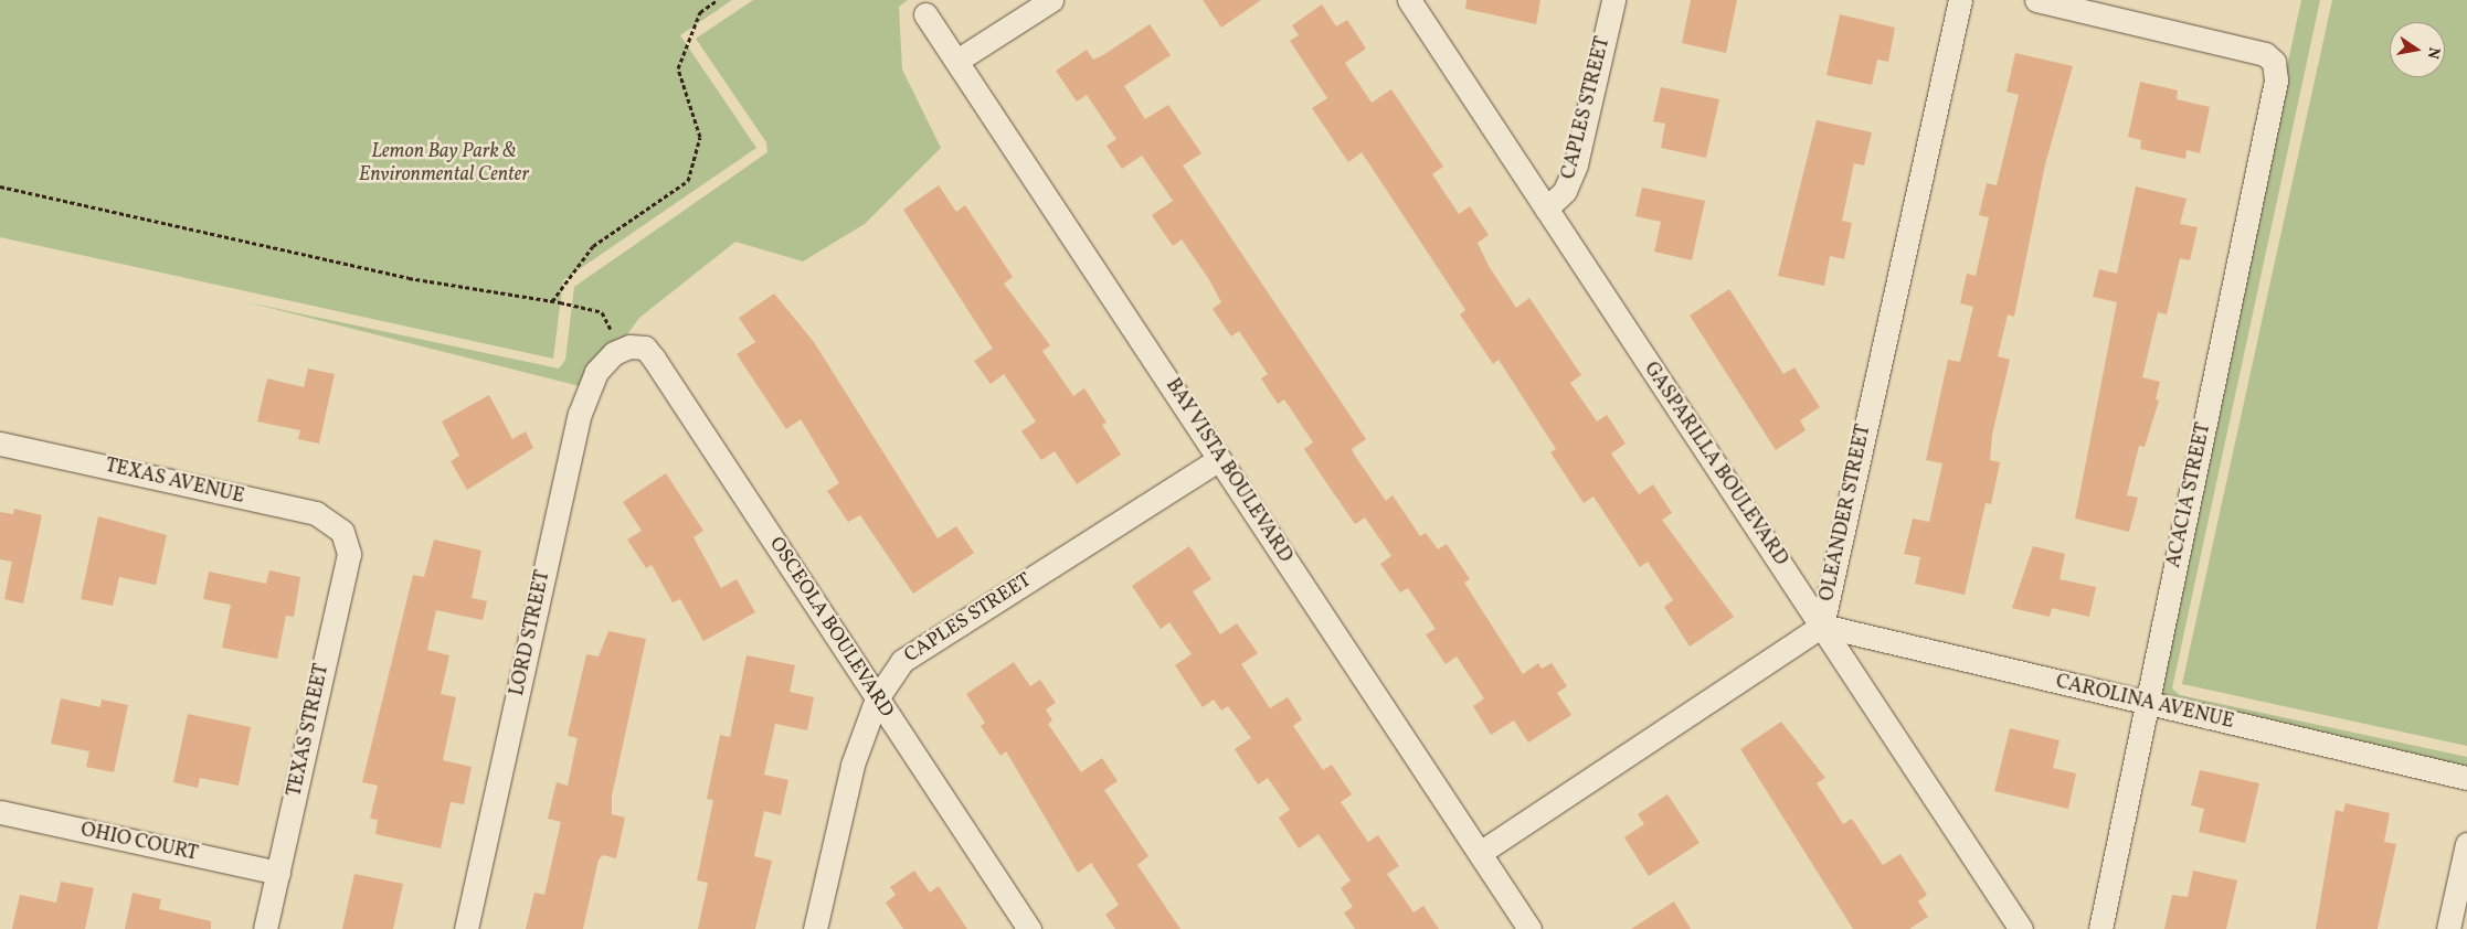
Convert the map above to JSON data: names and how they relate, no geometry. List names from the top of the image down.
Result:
{
  "streets": {
    "street": [
      "CAPLES STREET",
      "GASPARILLA BOULEVARD",
      "BAY VISTA BOULEVARD",
      "TEXAS AVENUE",
      "ACACIA STREET",
      "OLEANDER STREET",
      "OSCEOLA BOULEVARD",
      "LORD STREET",
      "CAROLINA AVENUE",
      "TEXAS STREET",
      "OHIO COURT"
    ]
  },
  "crossings": [
    ["CAPLES STREET", "GASPARILLA BOULEVARD"],
    ["CAPLES STREET", "BAY VISTA BOULEVARD"],
    ["CAPLES STREET", "OSCEOLA BOULEVARD"],
    ["GASPARILLA BOULEVARD", "OLEANDER STREET"],
    ["GASPARILLA BOULEVARD", "CAROLINA AVENUE"],
    ["BAY VISTA BOULEVARD", "OLEANDER STREET"],
    ["TEXAS AVENUE", "TEXAS STREET"],
    ["ACACIA STREET", "CAROLINA AVENUE"],
    ["OLEANDER STREET", "CAROLINA AVENUE"],
    ["OSCEOLA BOULEVARD", "LORD STREET"],
    ["TEXAS STREET", "OHIO COURT"]
  ],
  "parks": ["Lemon Bay Park & Environmental Center"],
  "north": "right"
}
